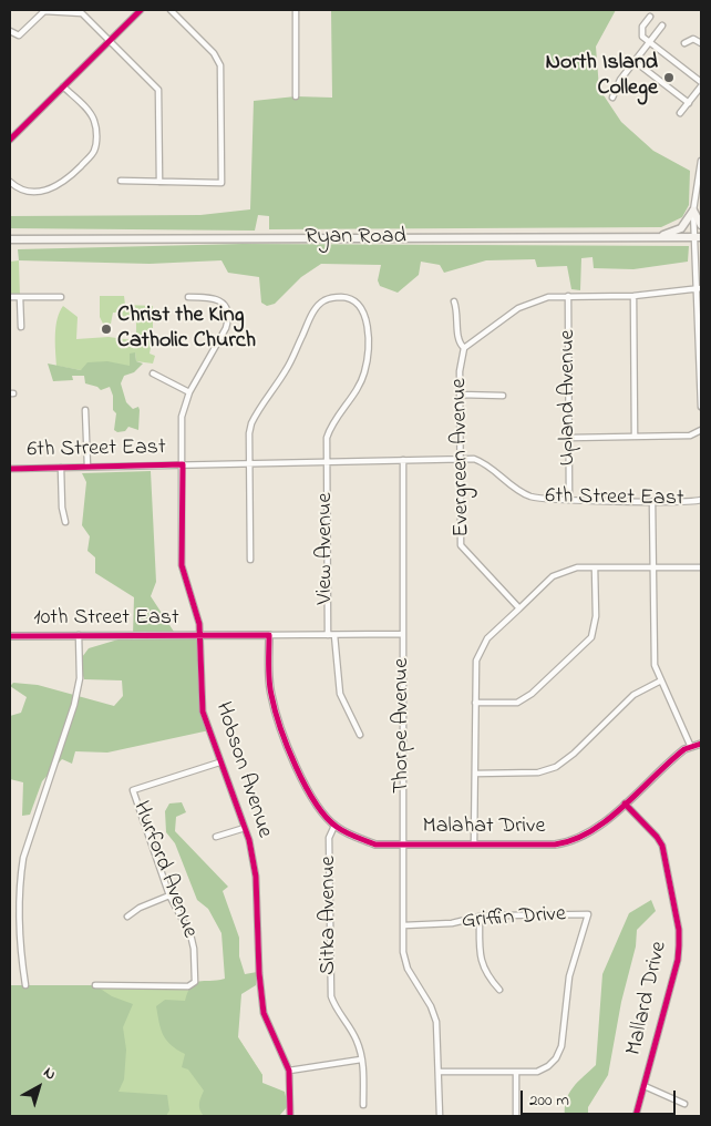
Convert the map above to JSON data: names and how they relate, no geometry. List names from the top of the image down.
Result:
{
  "streets": {
    "main road": ["Ryan Road"],
    "street": [
      "Upland Avenue",
      "6th Street East",
      "Evergreen Avenue",
      "View Avenue",
      "10th Street East",
      "Thorpe Avenue",
      "Hobson Avenue",
      "Malahat Drive",
      "Hurford Avenue",
      "Sitka Avenue",
      "Griffin Drive",
      "Mallard Drive"
    ]
  },
  "crossings": [
    ["Upland Avenue", "6th Street East"],
    ["6th Street East", "Evergreen Avenue"],
    ["6th Street East", "View Avenue"],
    ["6th Street East", "Thorpe Avenue"],
    ["6th Street East", "Hobson Avenue"],
    ["View Avenue", "10th Street East"],
    ["10th Street East", "Thorpe Avenue"],
    ["10th Street East", "Hobson Avenue"],
    ["10th Street East", "Sitka Avenue"],
    ["Thorpe Avenue", "Malahat Drive"],
    ["Thorpe Avenue", "Griffin Drive"],
    ["Hobson Avenue", "Hurford Avenue"],
    ["Malahat Drive", "Sitka Avenue"],
    ["Malahat Drive", "Mallard Drive"]
  ],
  "places": ["North Island College", "Christ the King Catholic Church"],
  "scale_bar": "200 m",
  "north": "top right"
}
